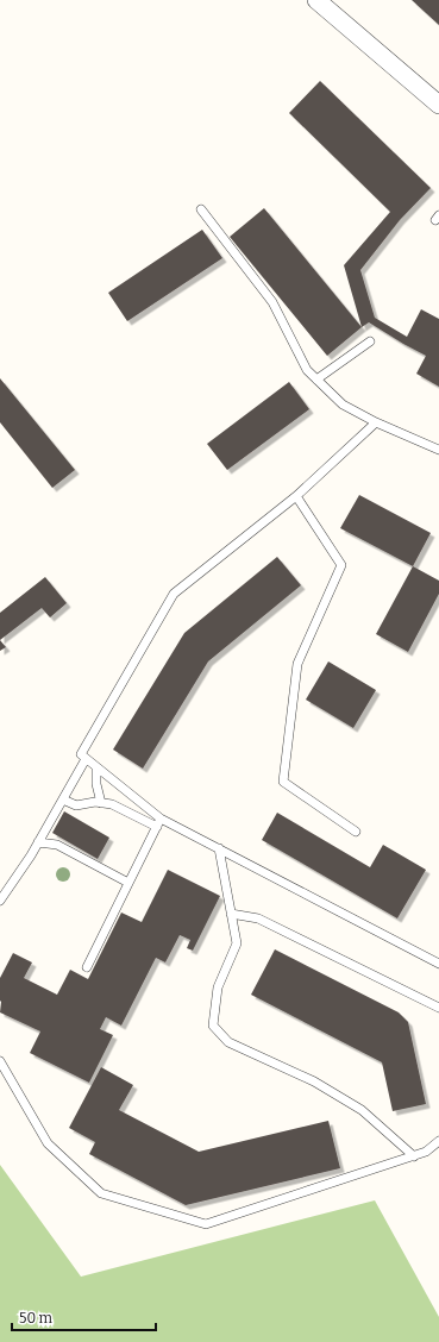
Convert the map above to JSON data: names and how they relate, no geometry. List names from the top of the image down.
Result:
{
  "scale_bar": "50 m"
}
